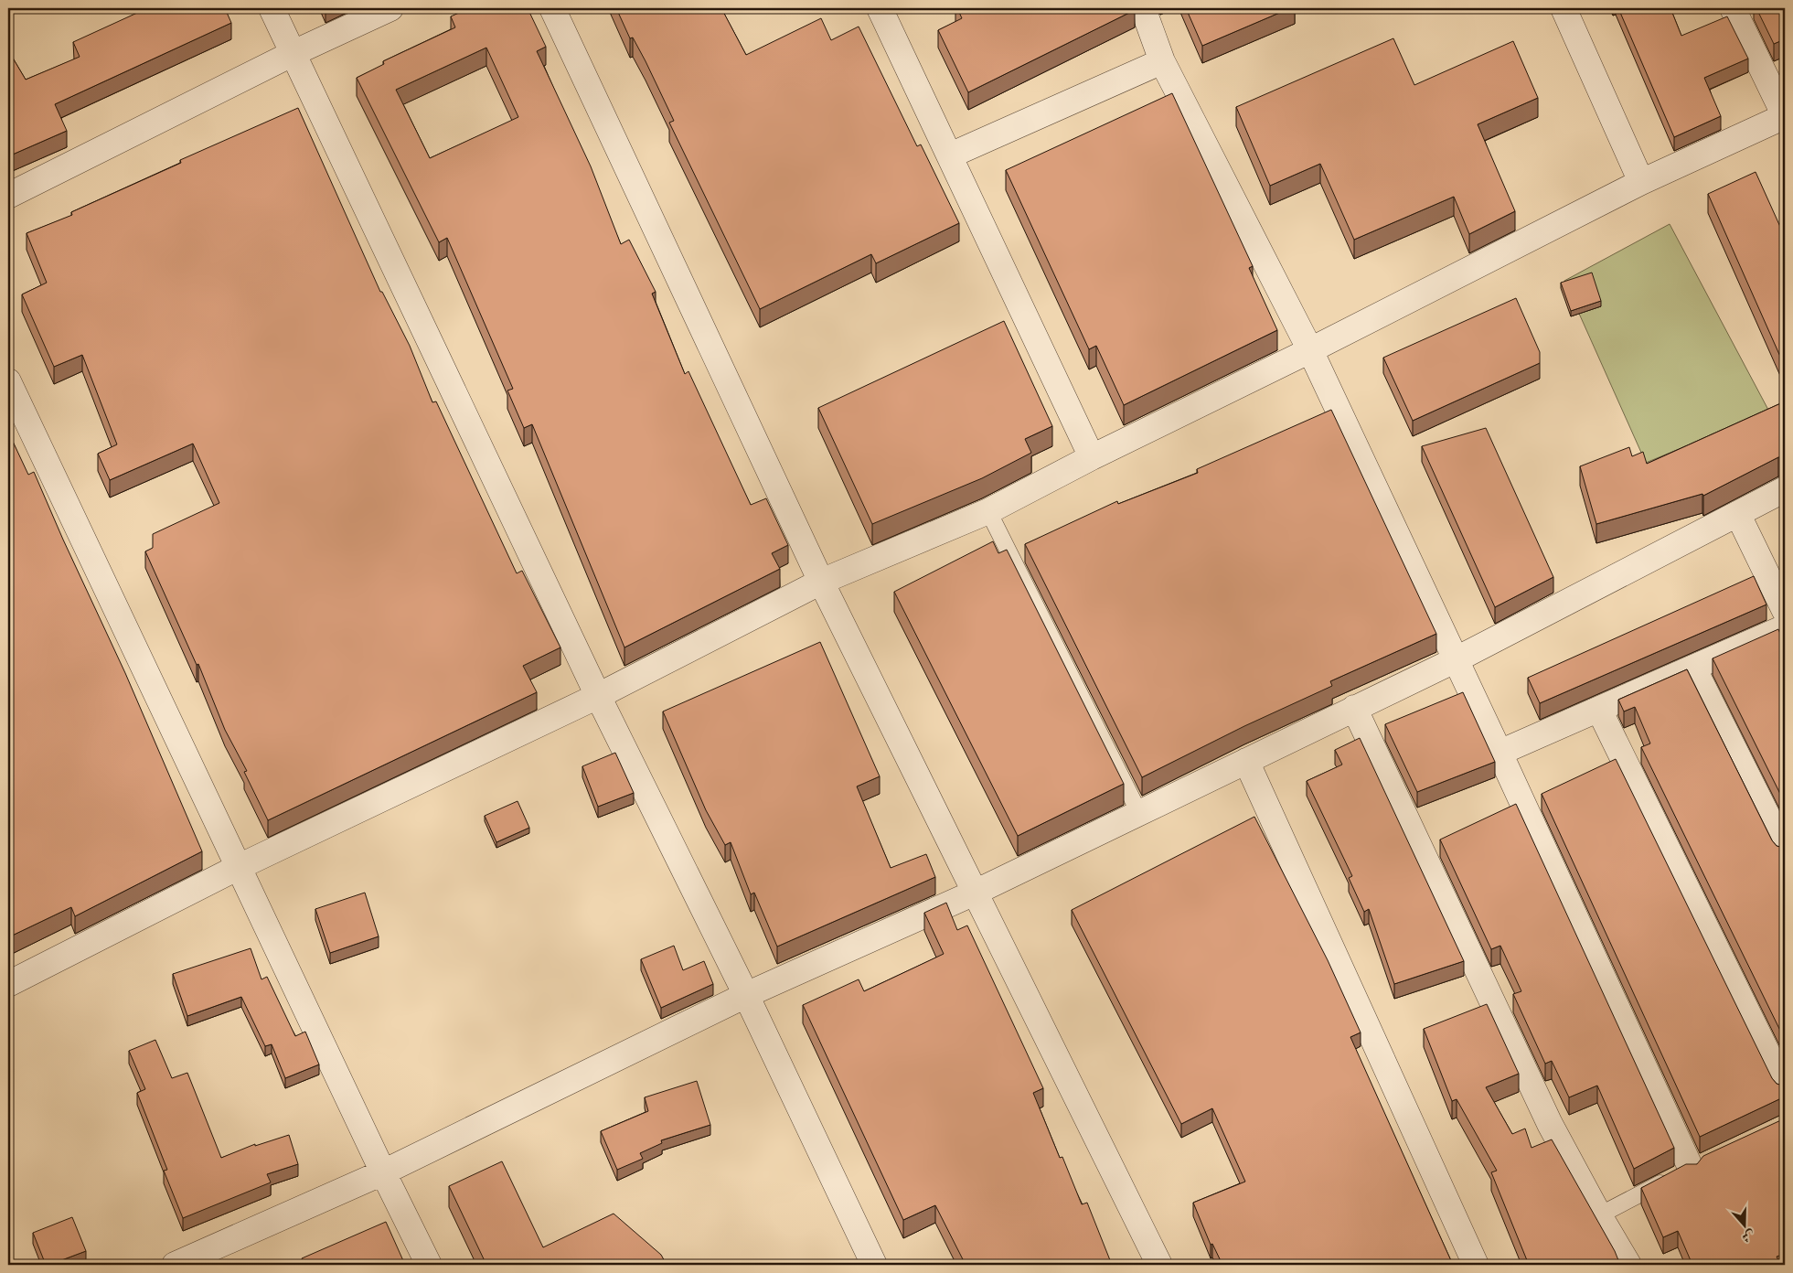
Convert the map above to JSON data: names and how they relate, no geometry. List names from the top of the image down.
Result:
{
  "north": "bottom"
}
